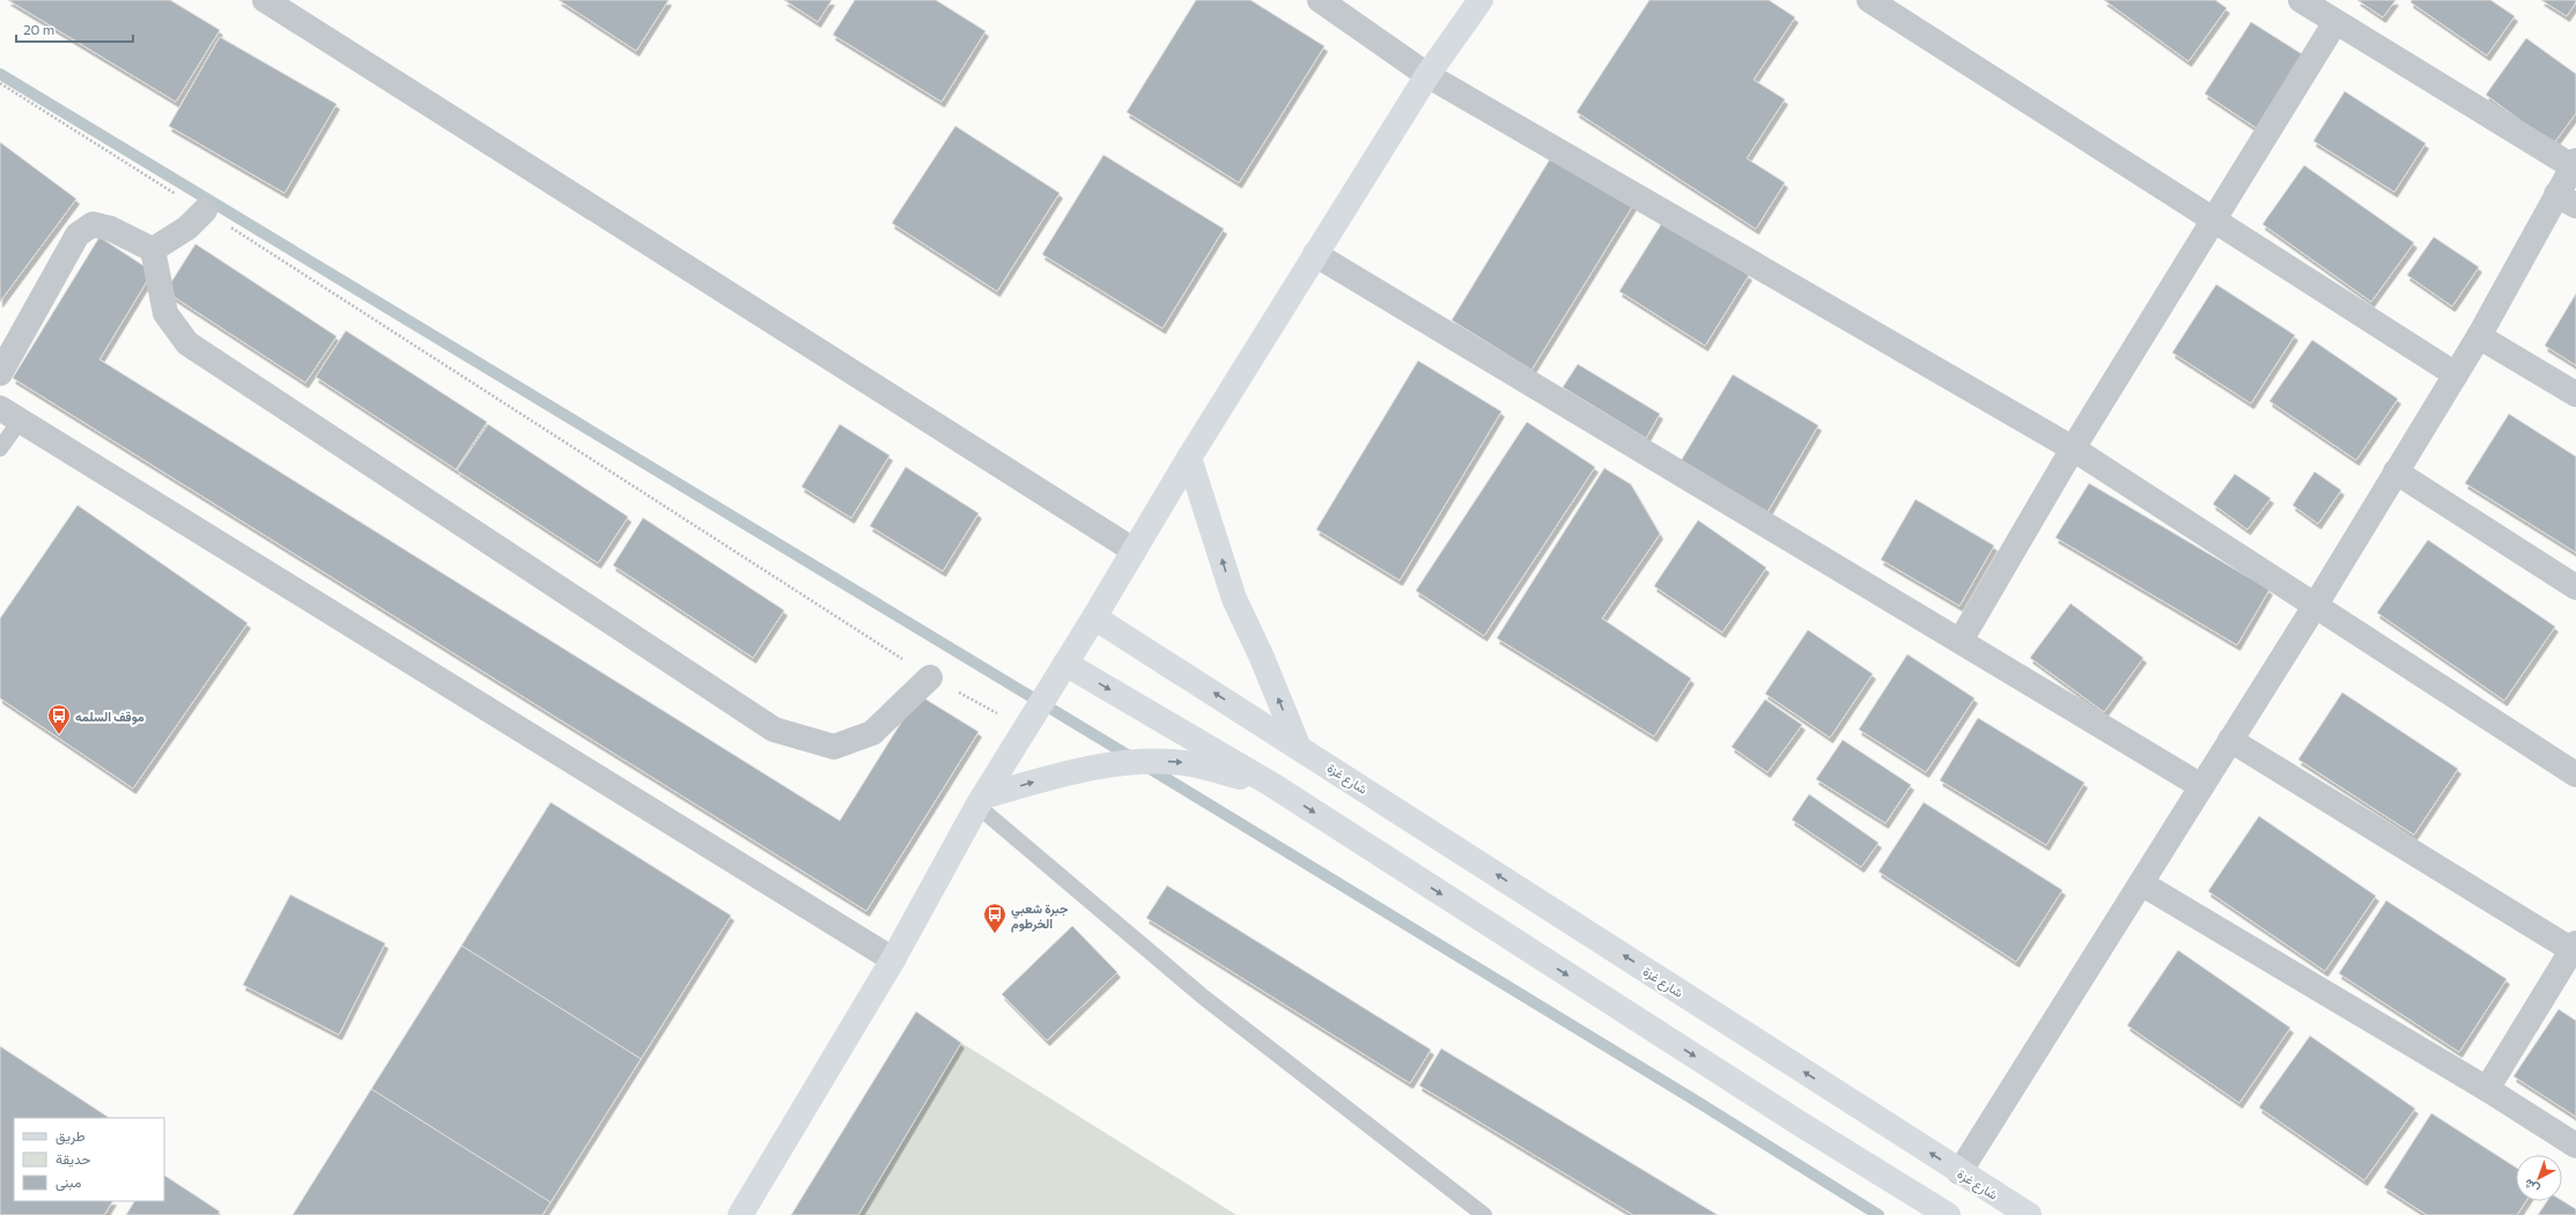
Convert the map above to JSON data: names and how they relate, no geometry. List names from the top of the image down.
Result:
{
  "streets": {
    "main road": ["شارع غزة"]
  },
  "places": {
    "bus stop": ["موقف السلمه", "جبرة شعبي الخرطوم"]
  },
  "legend": ["طريق", "حديقة", "مبنى"],
  "scale_bar": "20 m",
  "north": "bottom left"
}
